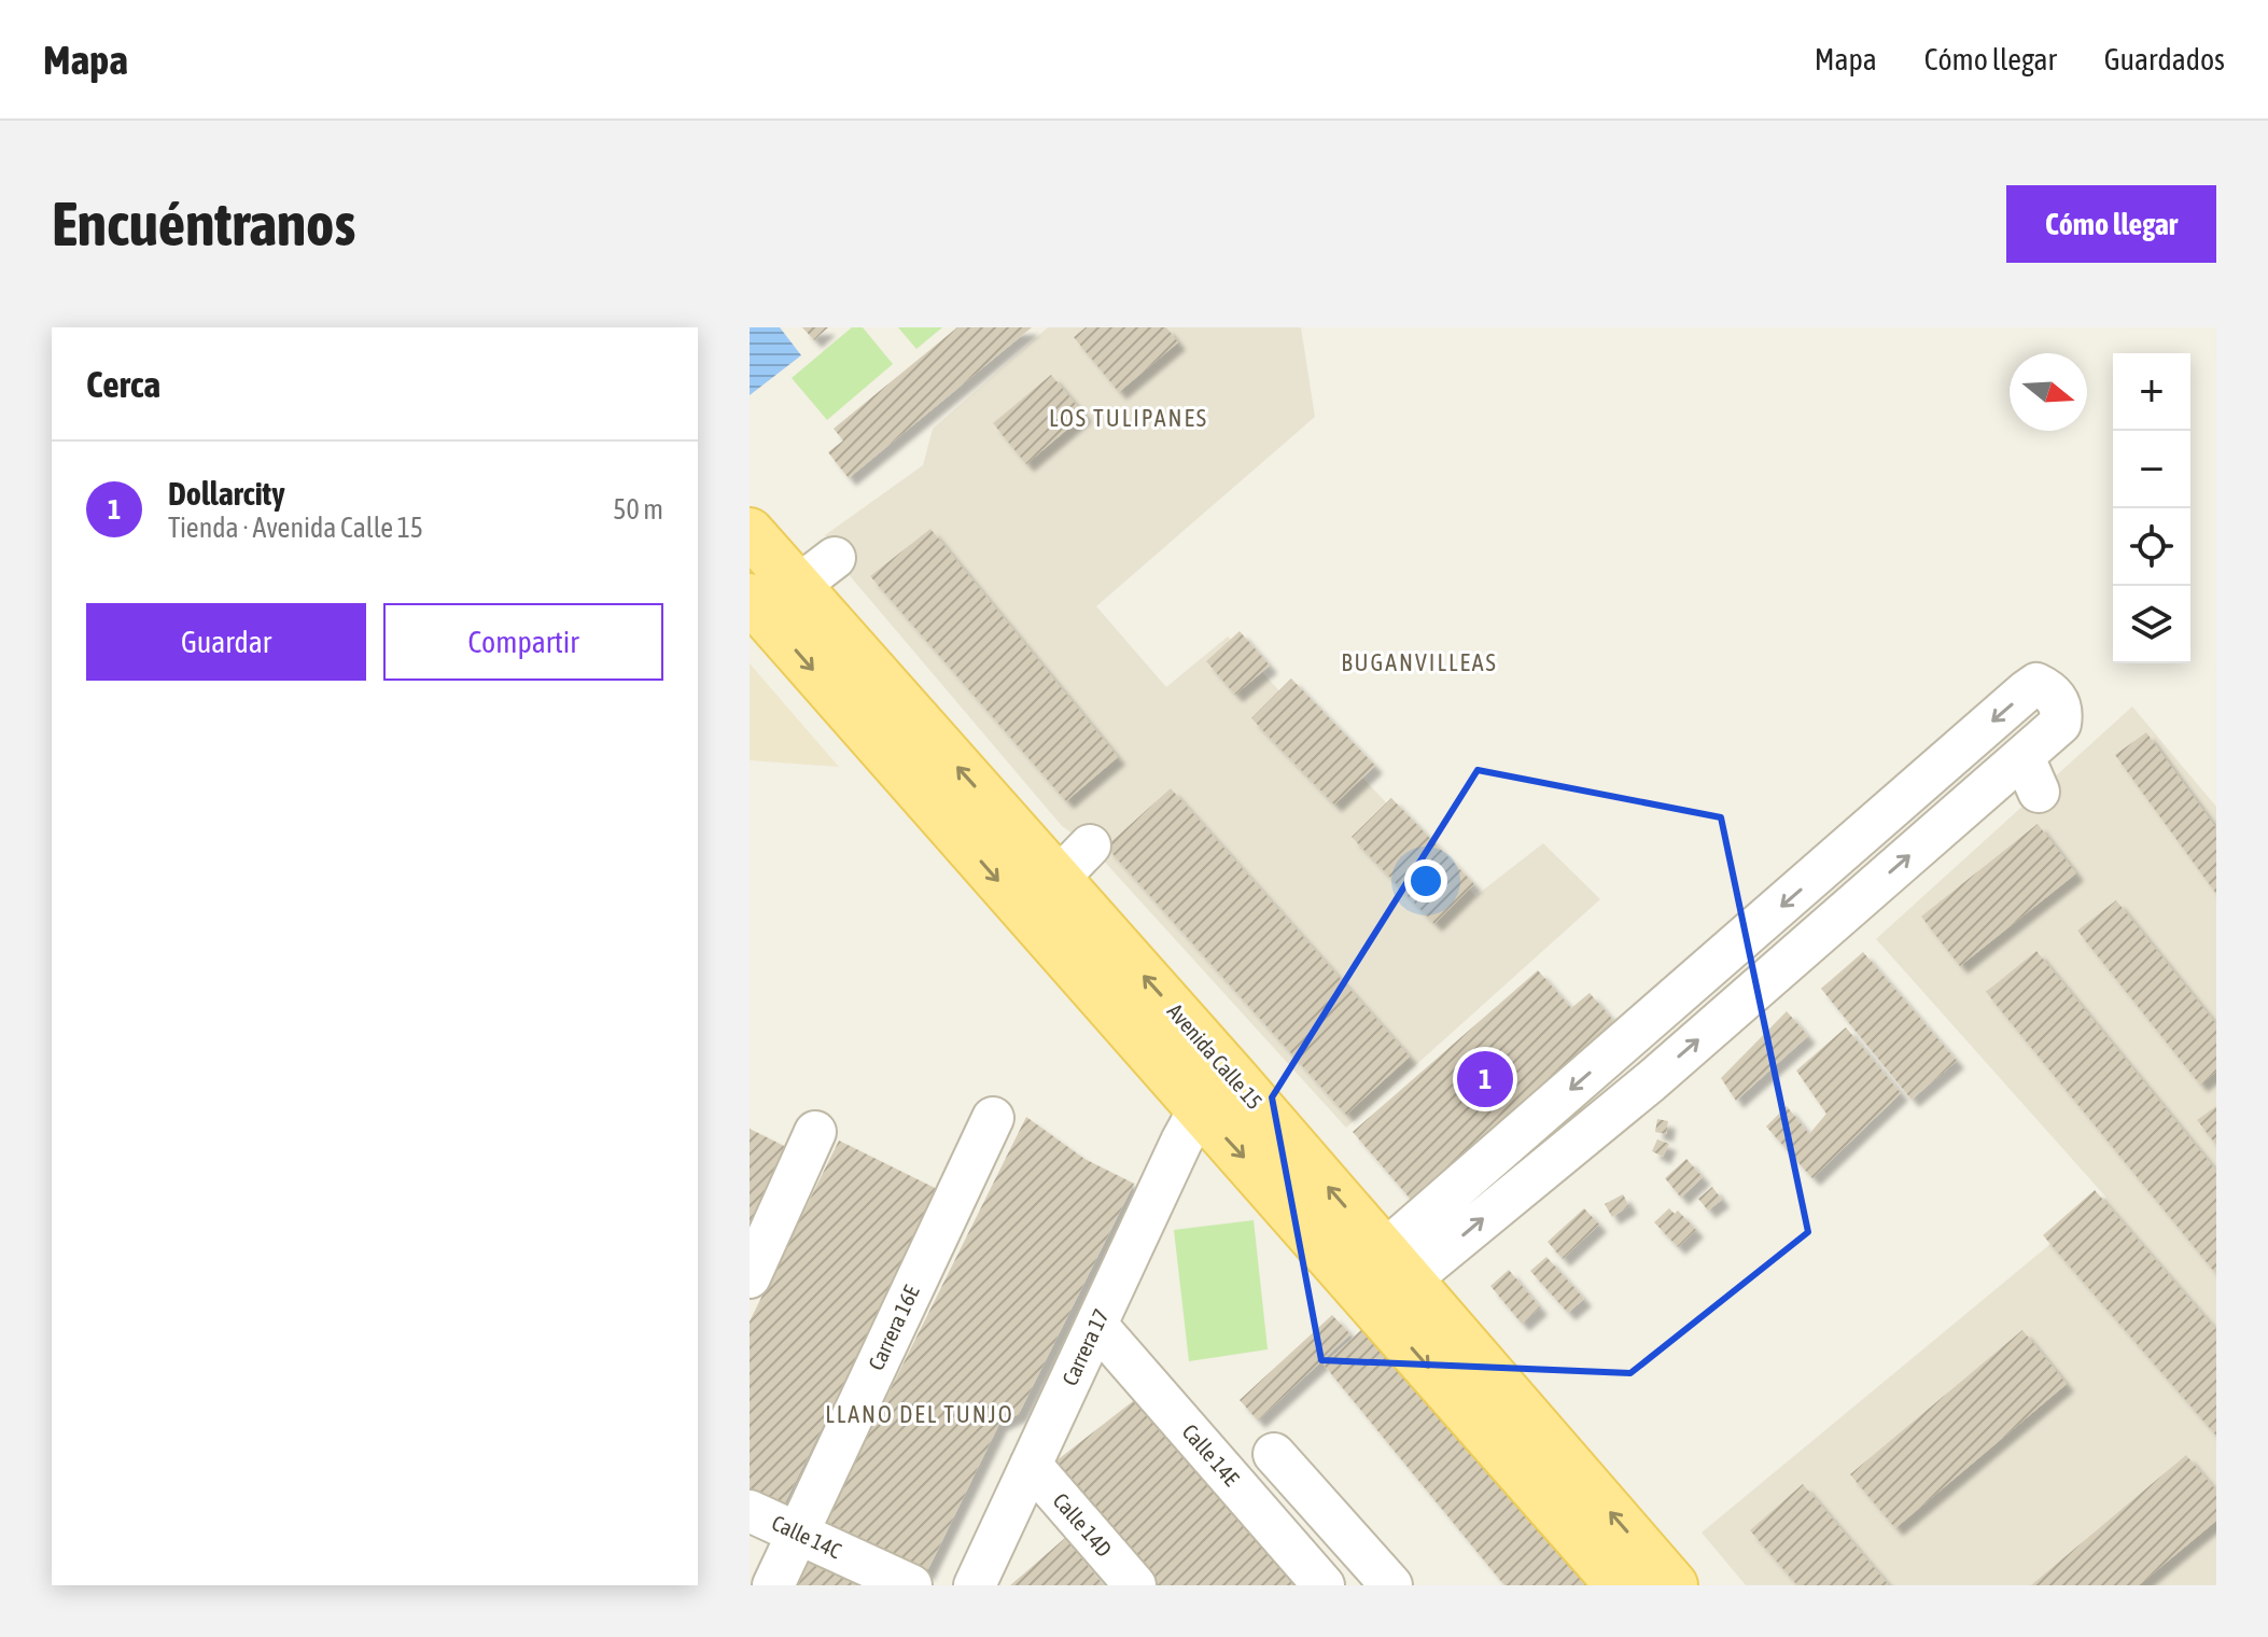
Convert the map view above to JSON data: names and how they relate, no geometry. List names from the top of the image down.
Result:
{
  "streets": {
    "main road": ["Avenida Calle 15"],
    "street": [
      "Carrera 16E",
      "Carrera 17",
      "Calle 14E",
      "Calle 14D",
      "Calle 14C"
    ]
  },
  "crossings": [
    ["Carrera 16E", "Calle 14C"],
    ["Carrera 17", "Calle 14E"],
    ["Carrera 17", "Calle 14D"]
  ],
  "districts": ["LOS TULIPANES", "BUGANVILLEAS", "LLANO DEL TUNJO"],
  "north": "right",
  "page": {
    "header": "Mapa",
    "nav": ["Mapa", "Cómo llegar", "Guardados"],
    "buttons": [
      "Cómo llegar",
      ["Guardar", "Compartir"]
    ],
    "title": "Encuéntranos",
    "heading": "Cerca",
    "map_buttons": ["+", "−"],
    "list": [
      {
        "mark": "1",
        "name": "Dollarcity",
        "note": "Tienda · Avenida Calle 15",
        "value": "50 m"
      }
    ],
    "pins": "1"
  }
}
